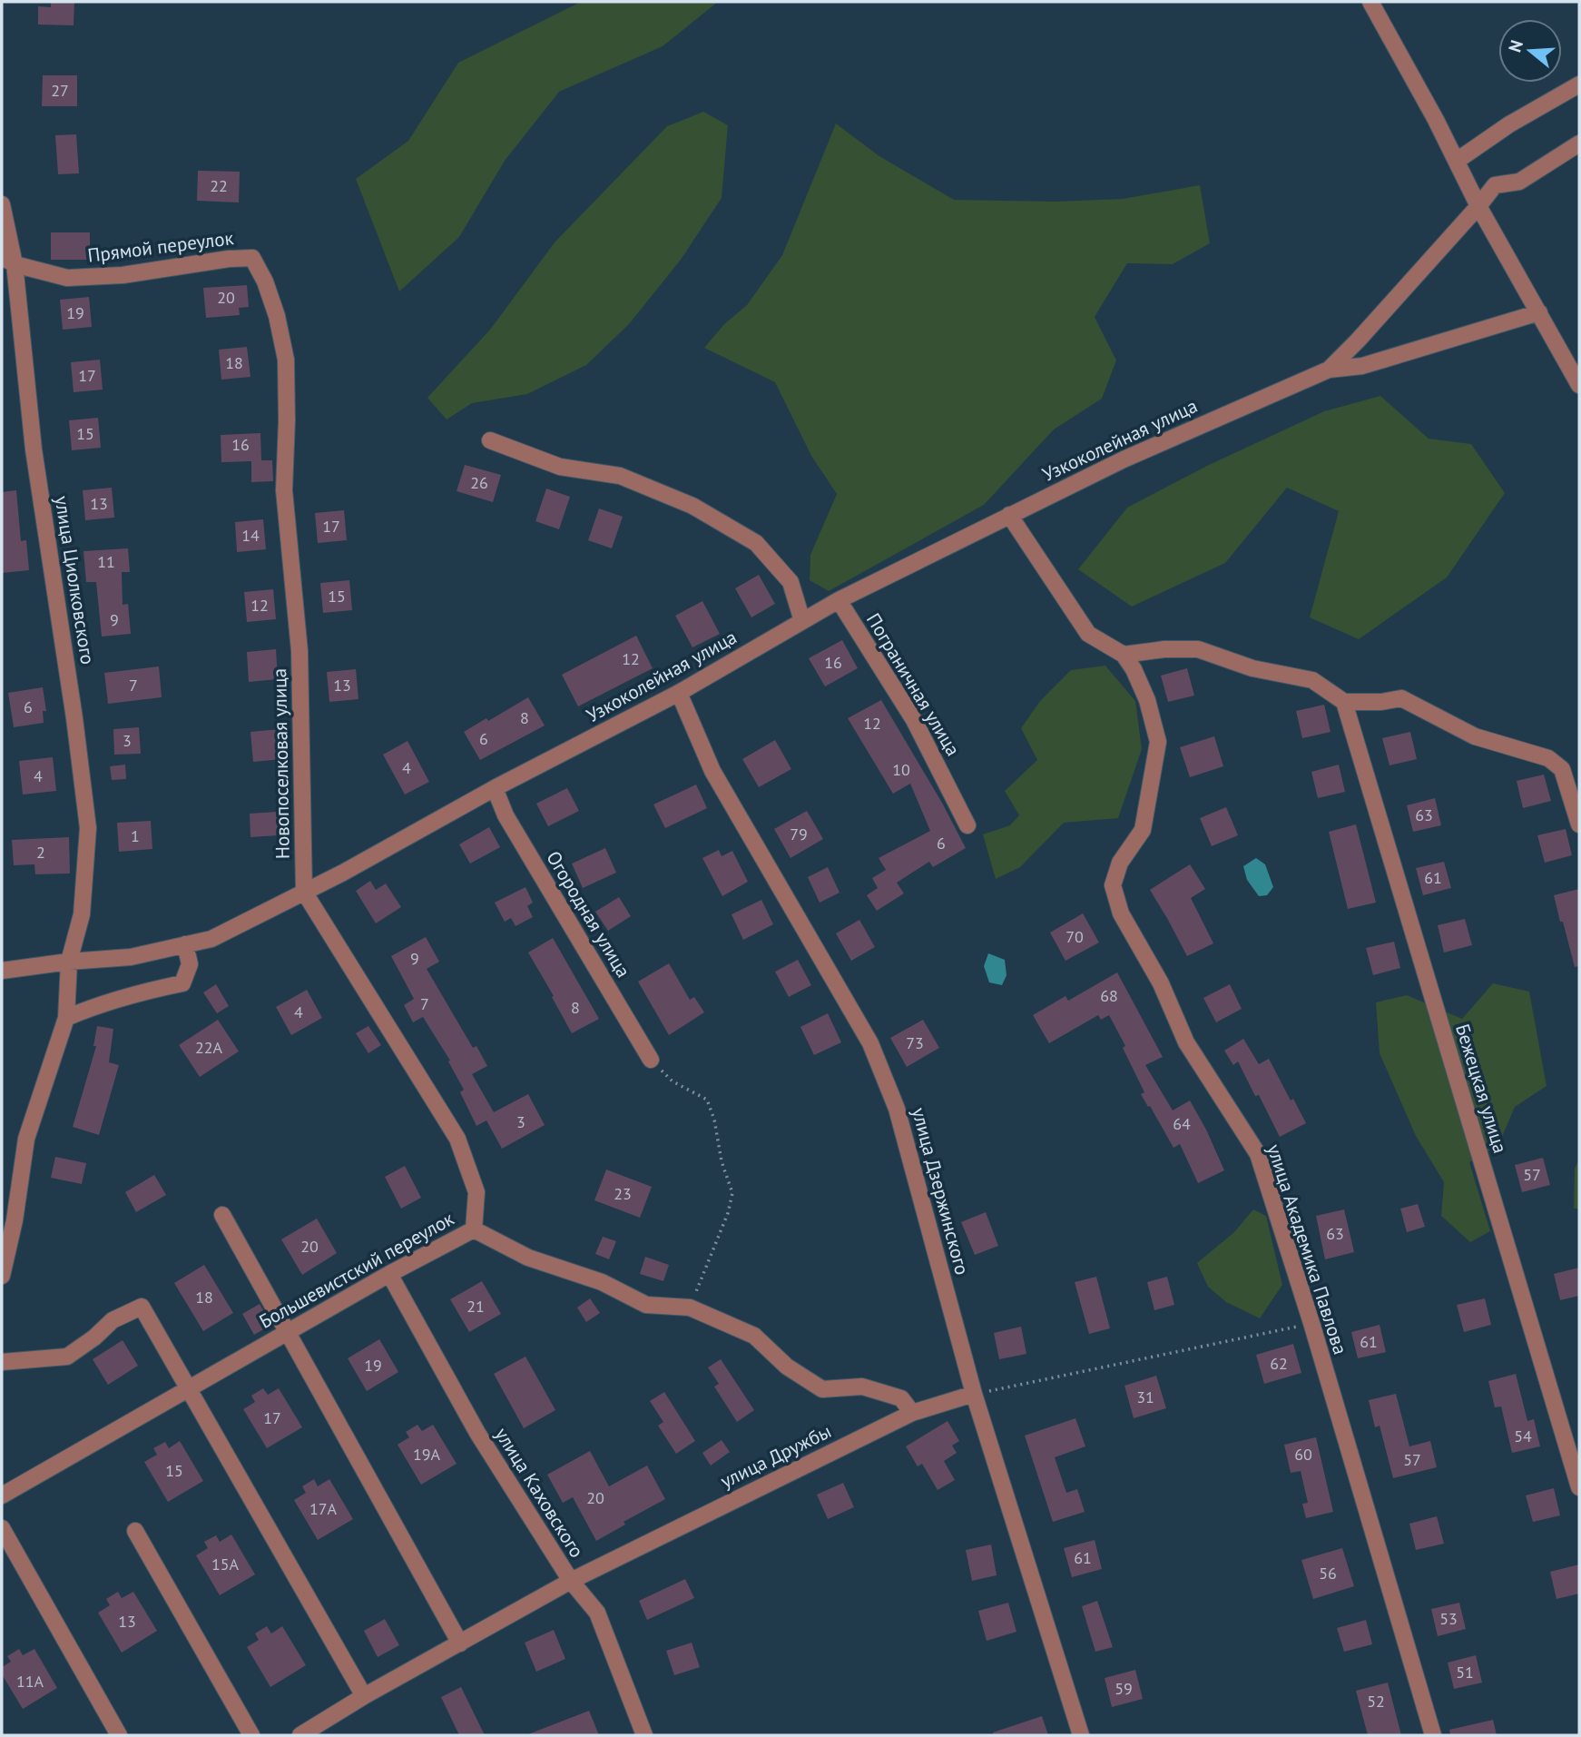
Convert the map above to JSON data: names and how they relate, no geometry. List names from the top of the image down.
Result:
{
  "streets": {
    "street": [
      "Прямой переулок",
      "Узкоколейная улица",
      "улица Циолковского",
      "Пограничная улица",
      "Новопоселковая улица",
      "Огородная улица",
      "Бежецкая улица",
      "улица Дзержинского",
      "улица Академика Павлова",
      "Большевистский переулок",
      "улица Дружбы",
      "улица Каховского"
    ]
  },
  "crossings": [
    ["Прямой переулок", "улица Циолковского"],
    ["Прямой переулок", "Новопоселковая улица"],
    ["Узкоколейная улица", "улица Циолковского"],
    ["Узкоколейная улица", "Пограничная улица"],
    ["Узкоколейная улица", "Новопоселковая улица"],
    ["Узкоколейная улица", "Огородная улица"],
    ["Узкоколейная улица", "улица Дзержинского"],
    ["Узкоколейная улица", "улица Академика Павлова"],
    ["улица Дзержинского", "улица Дружбы"],
    ["Большевистский переулок", "улица Дружбы"],
    ["Большевистский переулок", "улица Каховского"],
    ["улица Дружбы", "улица Каховского"]
  ],
  "house_numbers": [
    "27",
    "22",
    "20",
    "19",
    "18",
    "17",
    "15",
    "16",
    "26",
    "13",
    "17",
    "14",
    "11",
    "15",
    "12",
    "9",
    "12",
    "16",
    "7",
    "13",
    "6",
    "8",
    "12",
    "6",
    "3",
    "4",
    "10",
    "4",
    "63",
    "79",
    "1",
    "6",
    "2",
    "61",
    "70",
    "9",
    "68",
    "7",
    "8",
    "4",
    "73",
    "22А",
    "3",
    "64",
    "57",
    "23",
    "63",
    "20",
    "18",
    "21",
    "61",
    "62",
    "19",
    "31",
    "17",
    "54",
    "19А",
    "60",
    "57",
    "15",
    "20",
    "17А",
    "61",
    "15А",
    "56",
    "53",
    "13",
    "51",
    "11А",
    "59",
    "52"
  ],
  "north": "left"
}
